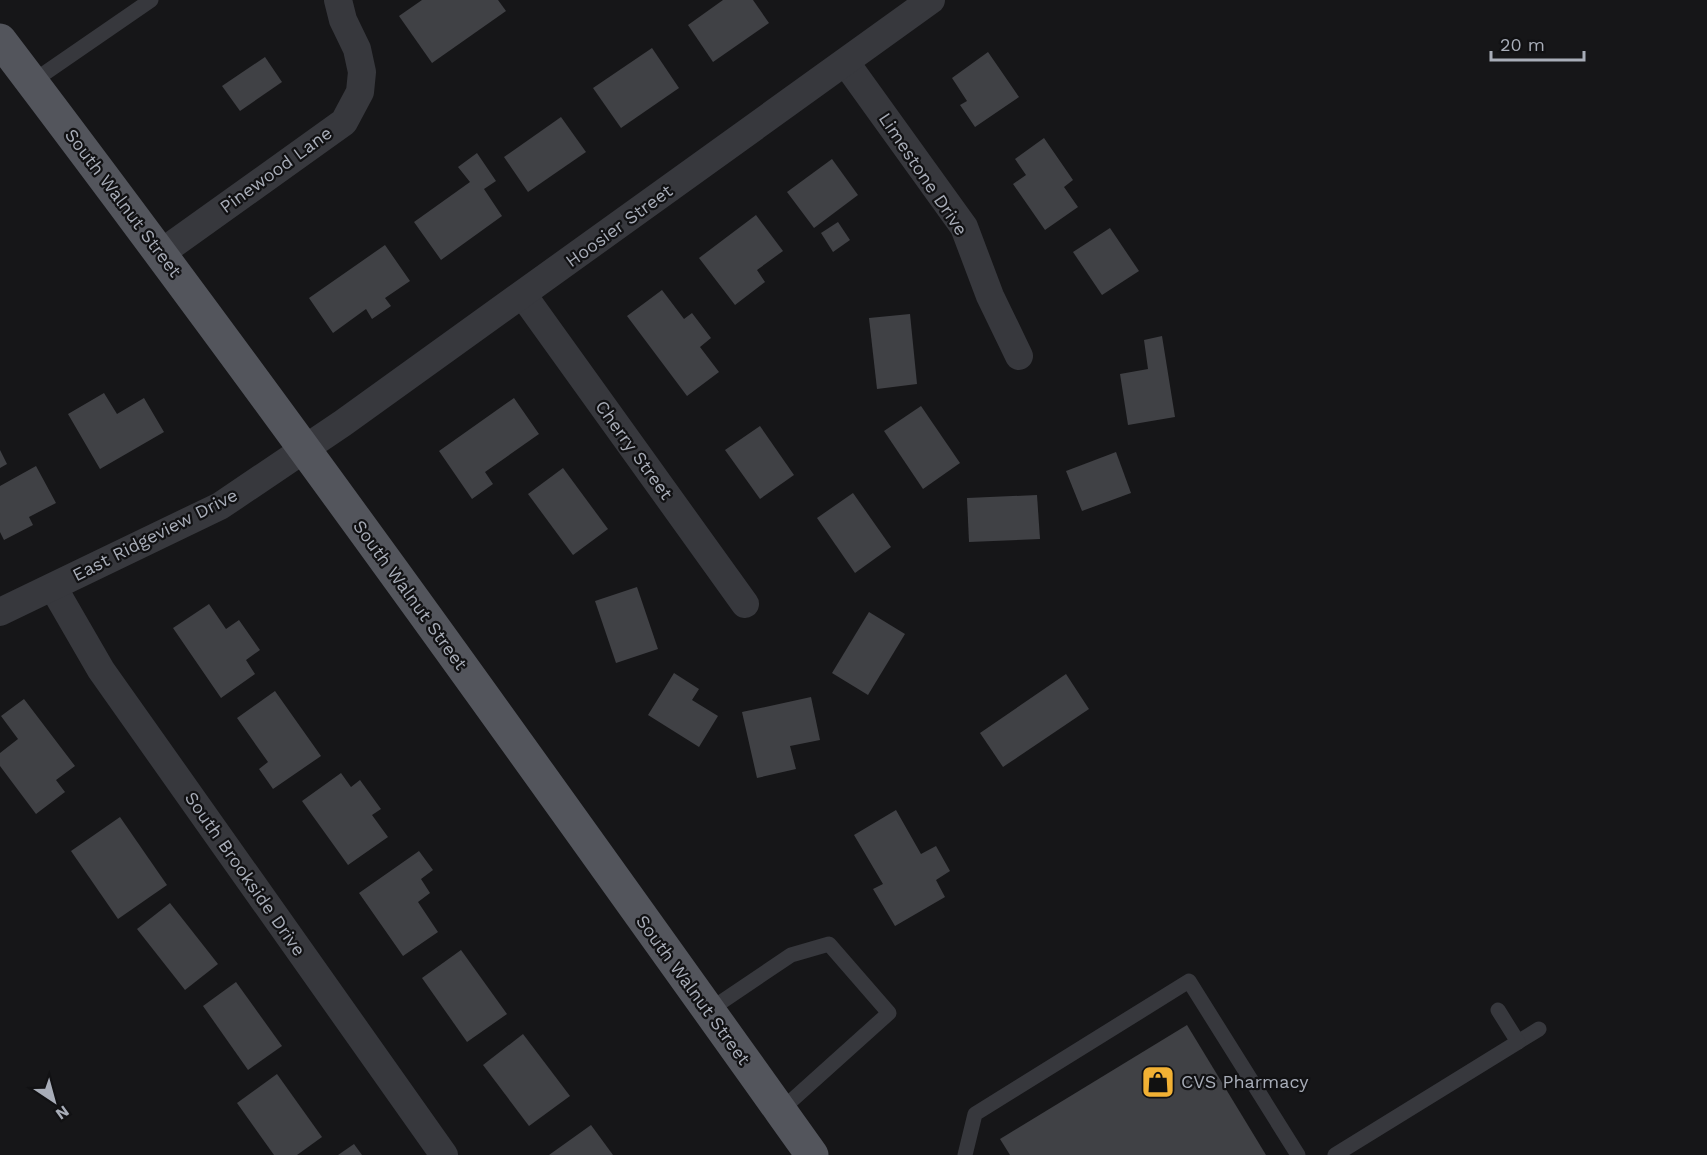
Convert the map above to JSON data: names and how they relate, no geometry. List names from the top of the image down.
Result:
{
  "streets": {
    "main road": ["South Walnut Street"],
    "street": [
      "Pinewood Lane",
      "Limestone Drive",
      "Hoosier Street",
      "Cherry Street",
      "East Ridgeview Drive",
      "South Brookside Drive"
    ]
  },
  "crossings": [
    ["Pinewood Lane", "South Walnut Street"],
    ["Limestone Drive", "Hoosier Street"],
    ["South Walnut Street", "Hoosier Street"],
    ["South Walnut Street", "East Ridgeview Drive"],
    ["Hoosier Street", "Cherry Street"],
    ["Hoosier Street", "East Ridgeview Drive"],
    ["East Ridgeview Drive", "South Brookside Drive"]
  ],
  "places": {
    "shop": ["CVS Pharmacy"]
  },
  "scale_bar": "20 m",
  "north": "bottom right"
}
